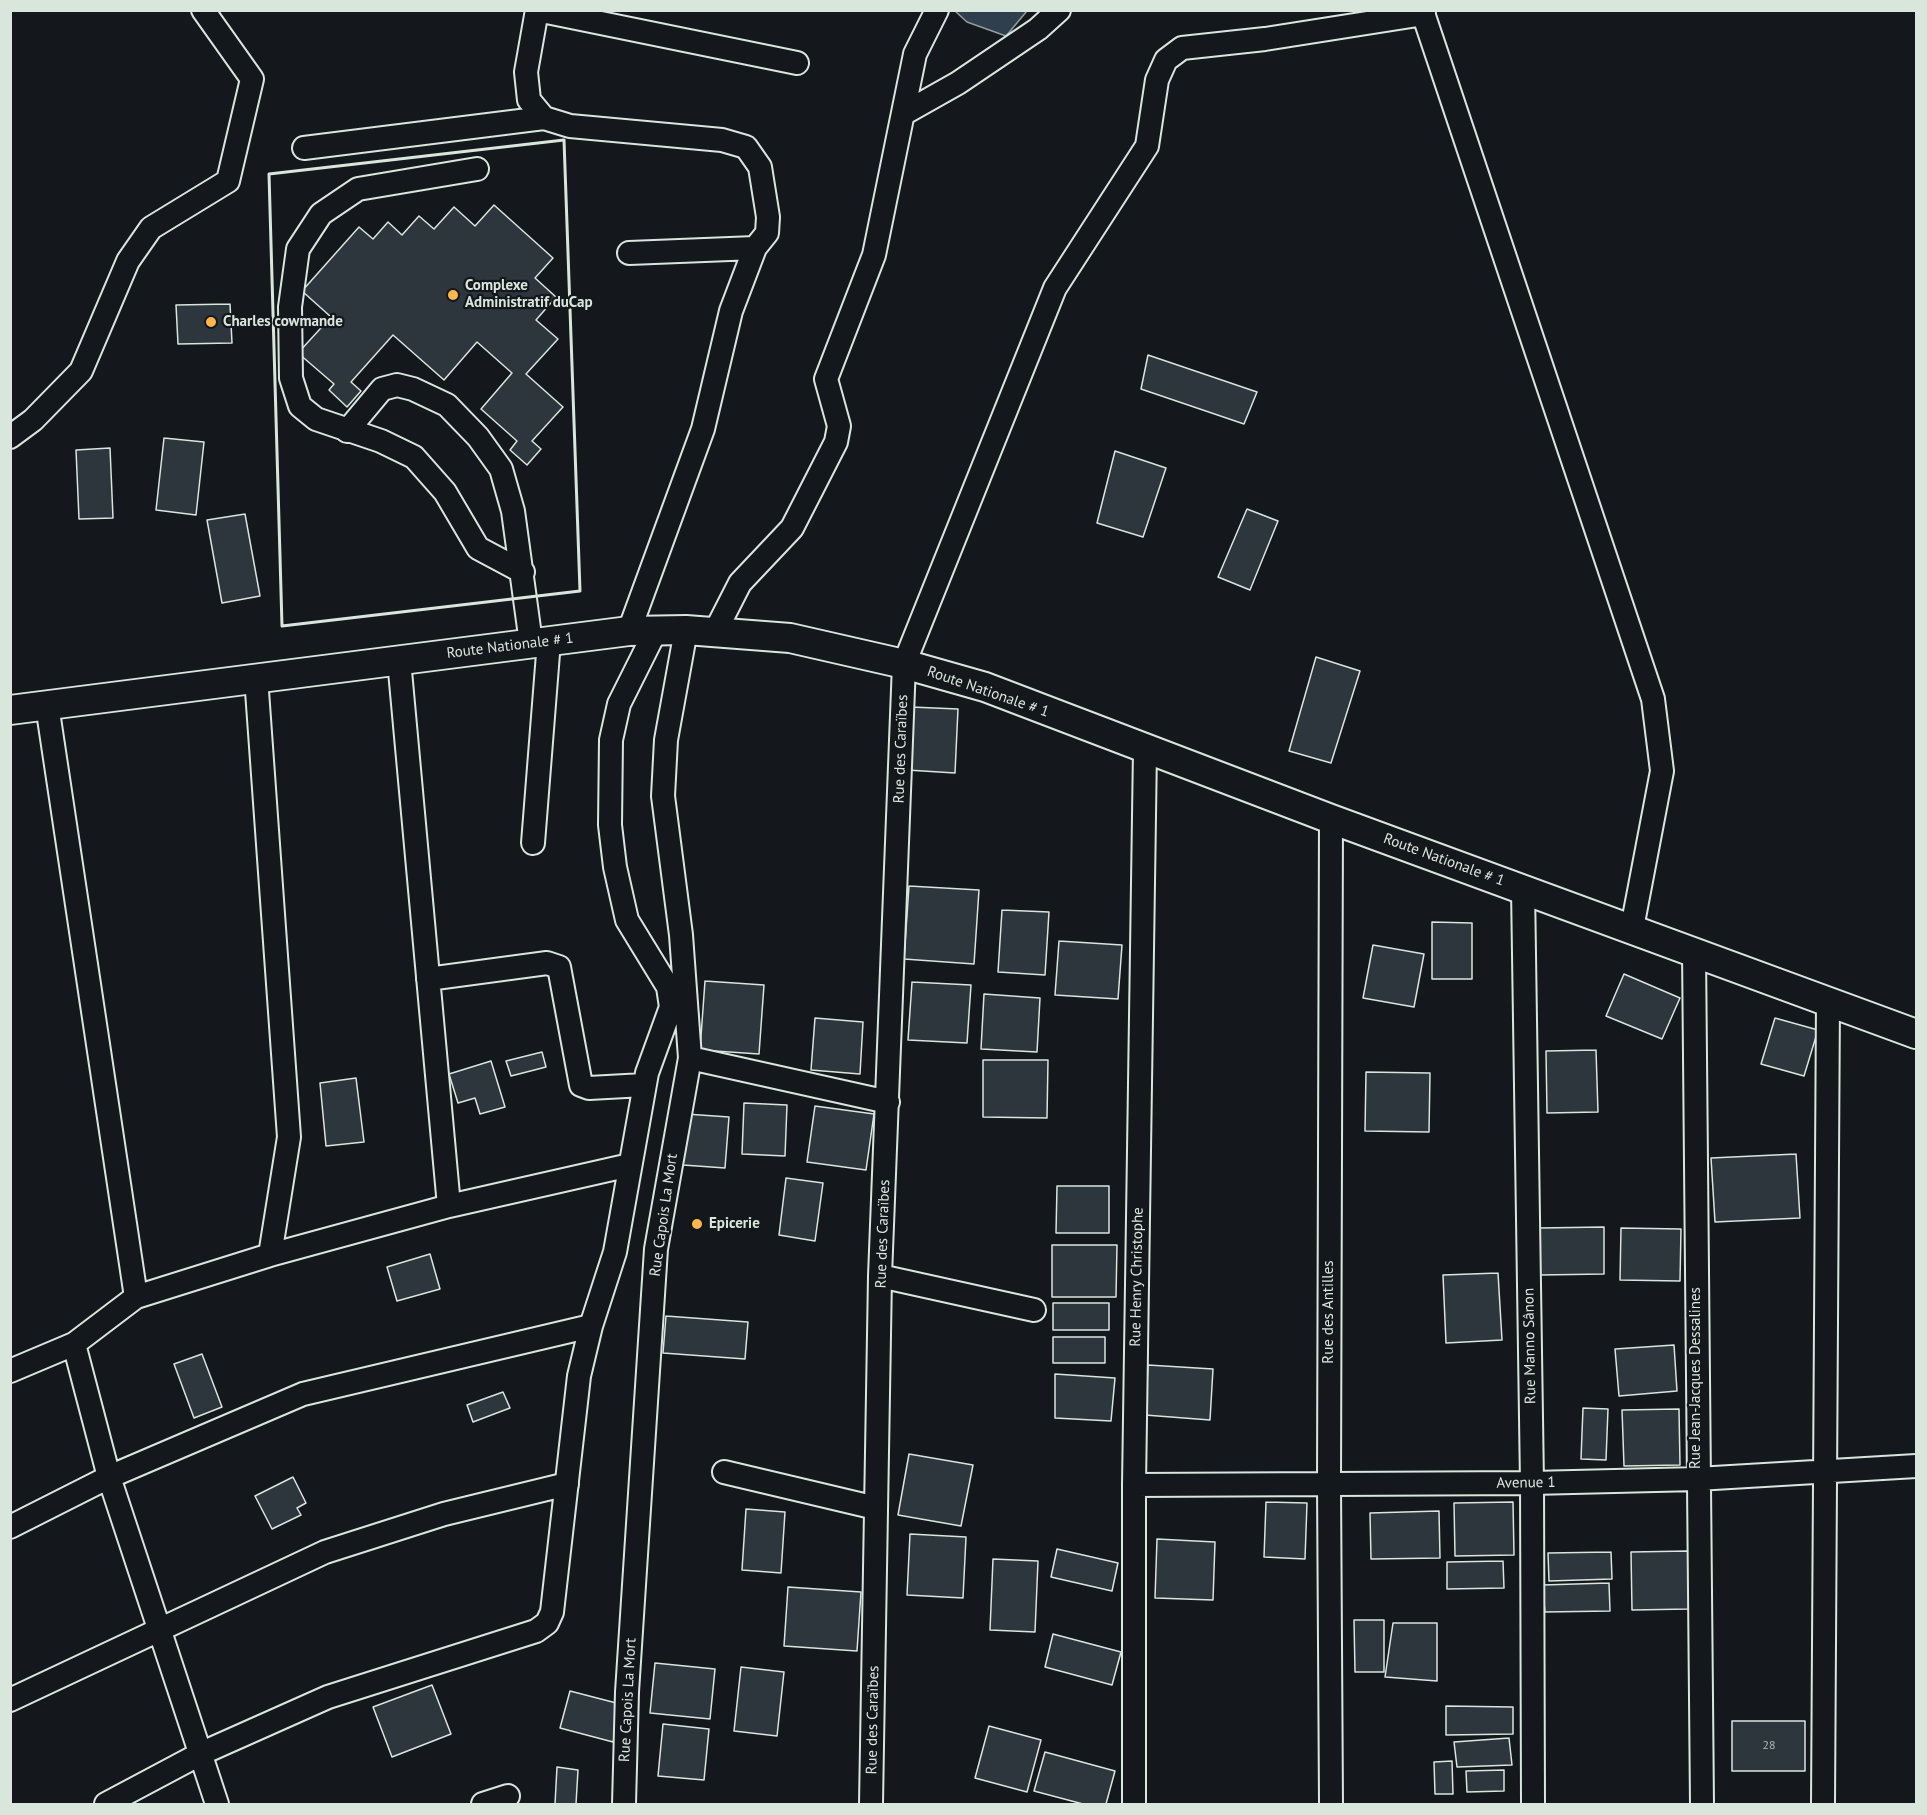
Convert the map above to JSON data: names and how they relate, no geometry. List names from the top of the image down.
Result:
{
  "streets": {
    "main road": ["Route Nationale # 1"],
    "street": [
      "Rue des Caraïbes",
      "Rue Capois La Mort",
      "Rue Henry Christophe",
      "Rue des Antilles",
      "Rue Manno Sânon",
      "Rue Jean-Jacques Dessalines",
      "Avenue 1"
    ]
  },
  "crossings": [
    ["Route Nationale # 1", "Rue des Caraïbes"],
    ["Route Nationale # 1", "Rue Capois La Mort"],
    ["Route Nationale # 1", "Rue Henry Christophe"],
    ["Route Nationale # 1", "Rue des Antilles"],
    ["Route Nationale # 1", "Rue Manno Sânon"],
    ["Route Nationale # 1", "Rue Jean-Jacques Dessalines"],
    ["Rue Henry Christophe", "Avenue 1"],
    ["Rue des Antilles", "Avenue 1"],
    ["Rue Manno Sânon", "Avenue 1"],
    ["Rue Jean-Jacques Dessalines", "Avenue 1"]
  ],
  "places": ["Complexe Administratif duCap", "Charles cowmande", "Epicerie"],
  "house_numbers": ["28"]
}
